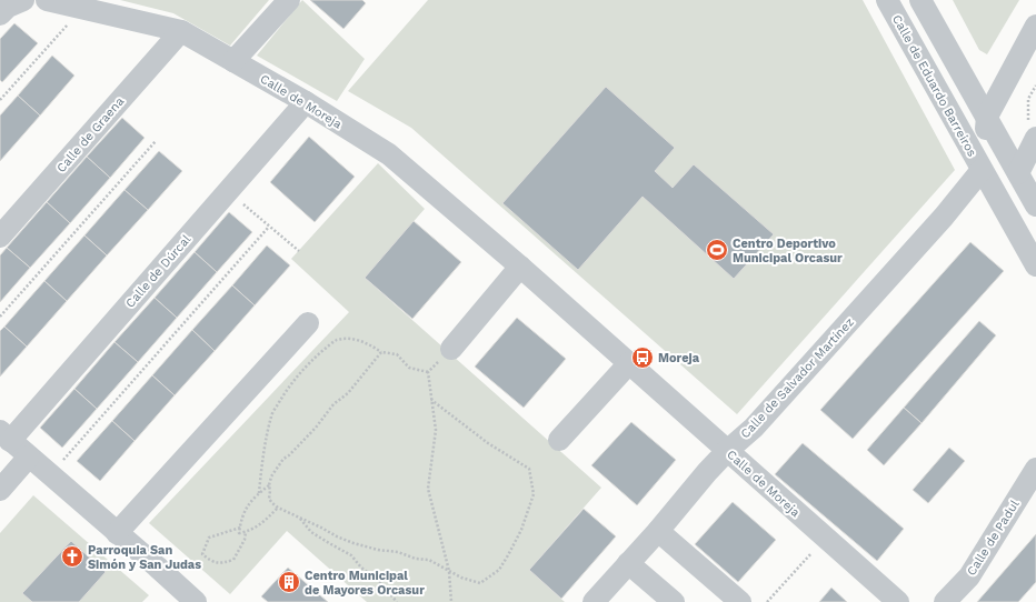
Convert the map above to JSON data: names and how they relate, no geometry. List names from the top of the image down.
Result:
{
  "streets": {
    "street": [
      "Calle de Eduardo Barreiros",
      "Calle de Moreja",
      "Calle de Graena",
      "Calle de Dúrcal",
      "Calle de Salvador Martínez",
      "Calle de Padul"
    ]
  },
  "crossings": [
    ["Calle de Eduardo Barreiros", "Calle de Salvador Martínez"],
    ["Calle de Moreja", "Calle de Graena"],
    ["Calle de Moreja", "Calle de Dúrcal"],
    ["Calle de Moreja", "Calle de Salvador Martínez"]
  ],
  "places": {
    "sports": ["Centro Deportivo Municipal Orcasur"],
    "bus stop": ["Moreja"],
    "church": ["Parroquia San Simón y San Judas"],
    "building": ["Centro Municipal de Mayores Orcasur"]
  }
}
